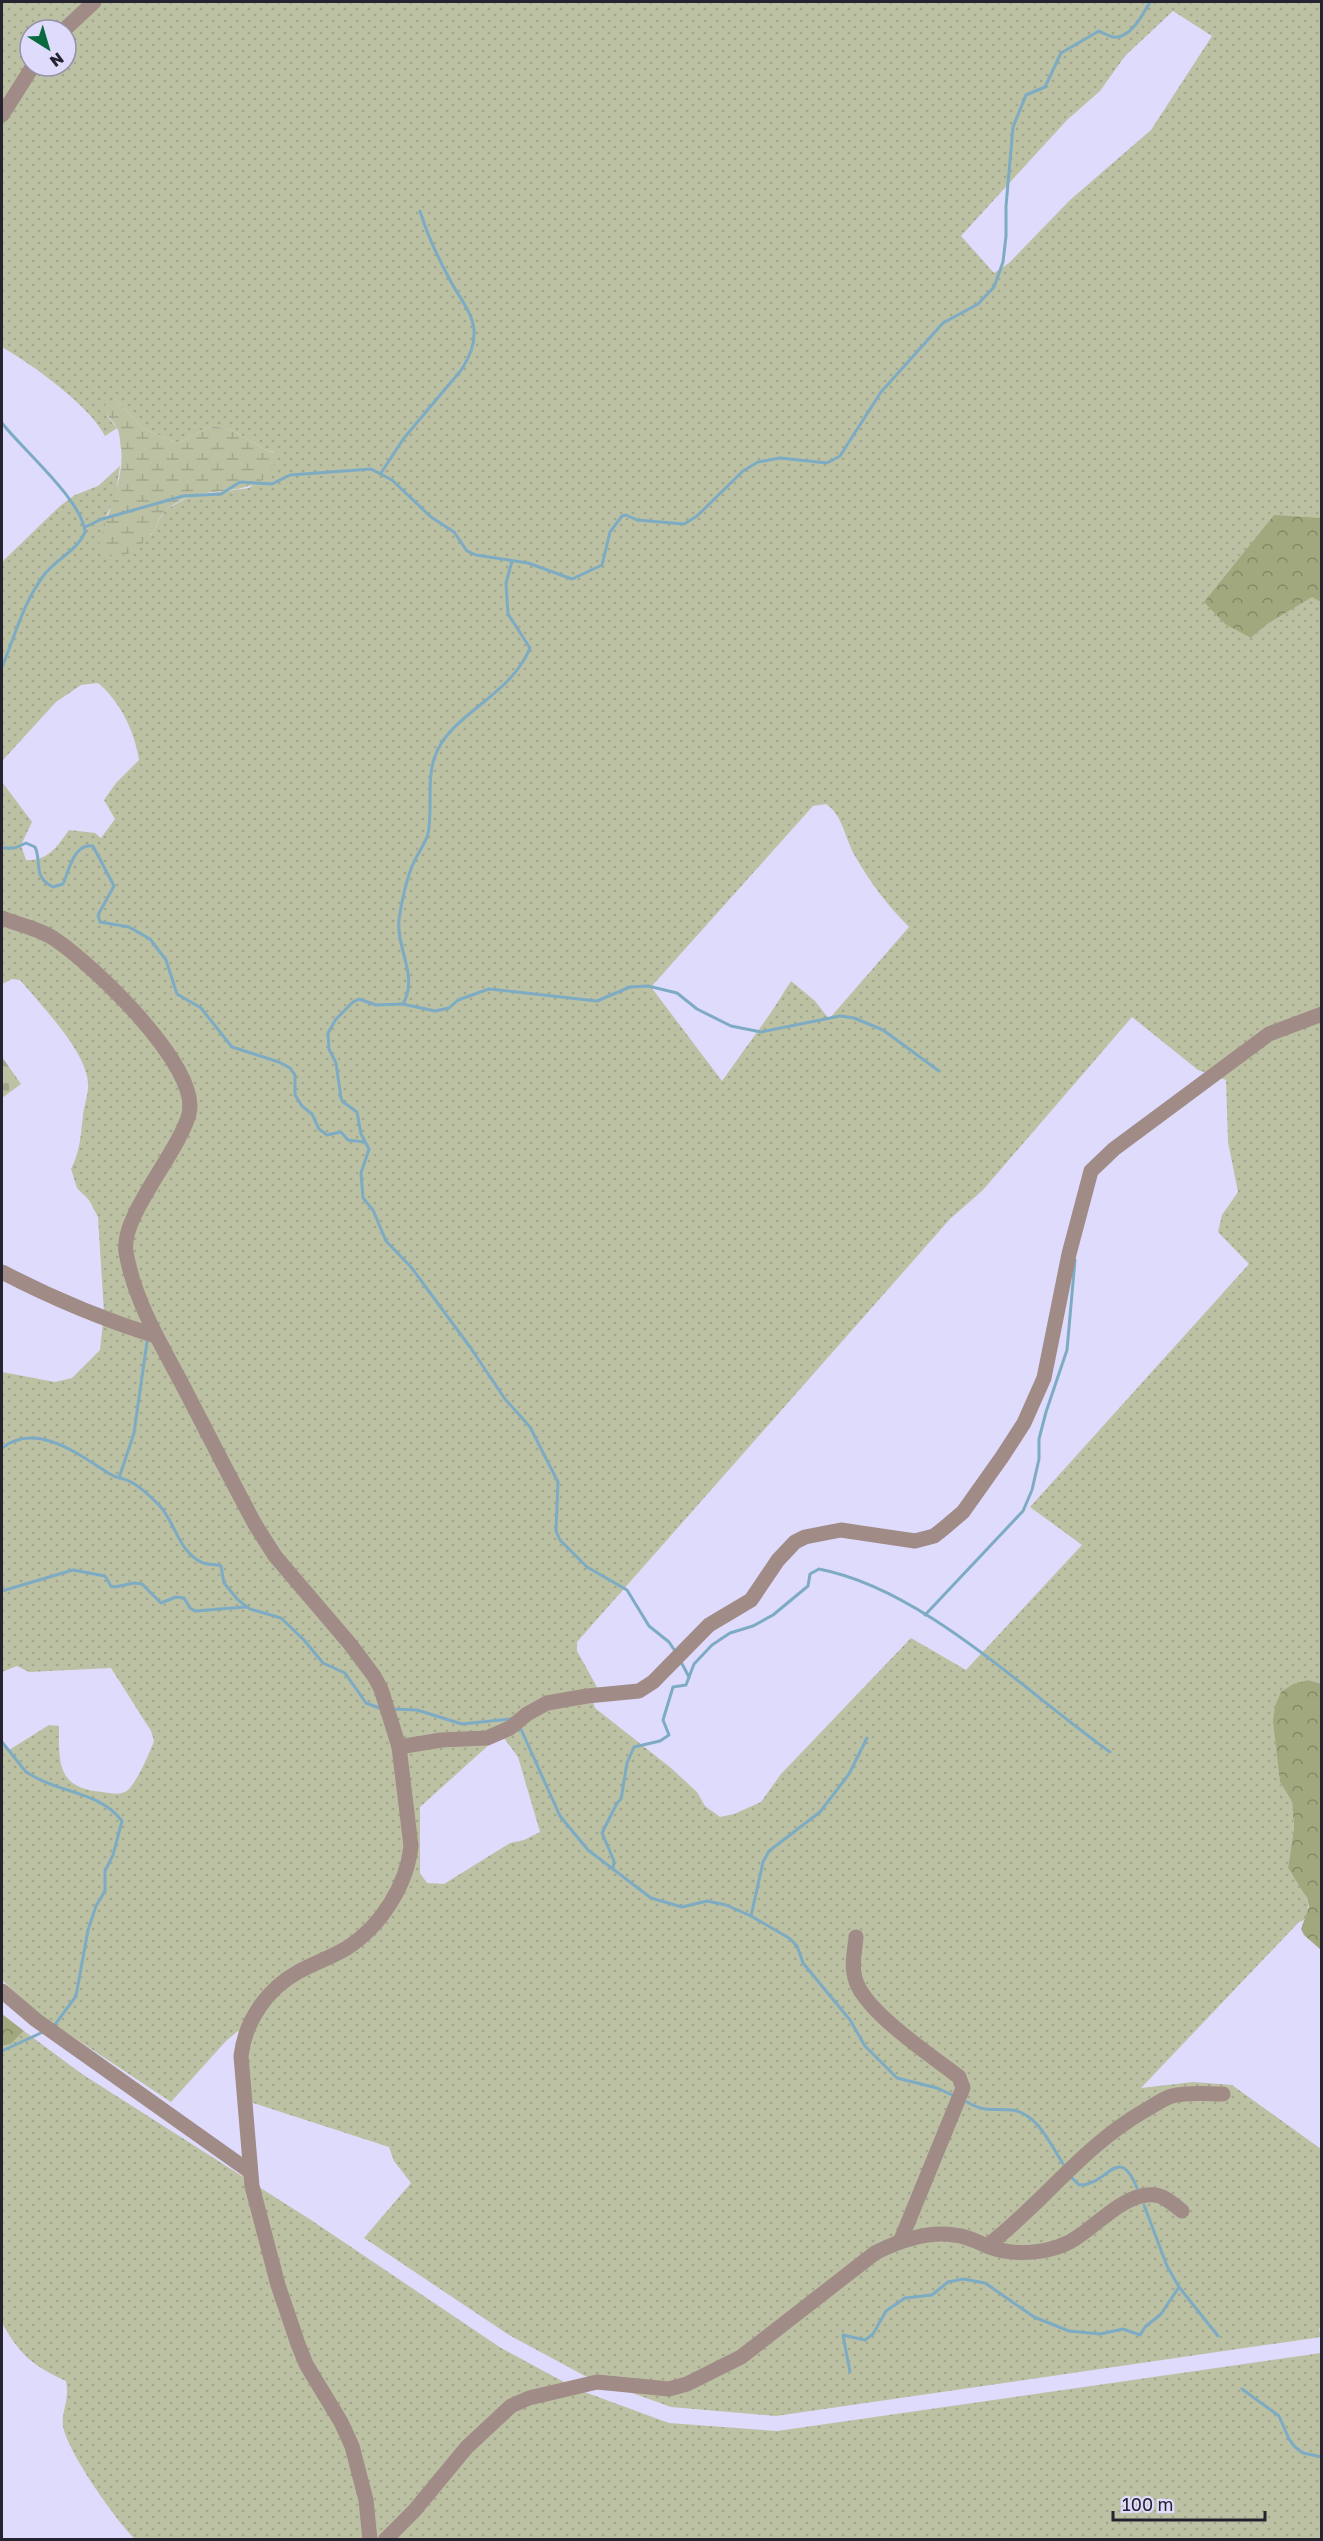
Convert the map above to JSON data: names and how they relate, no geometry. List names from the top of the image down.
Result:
{
  "scale_bar": "100 m",
  "north": "bottom right"
}
